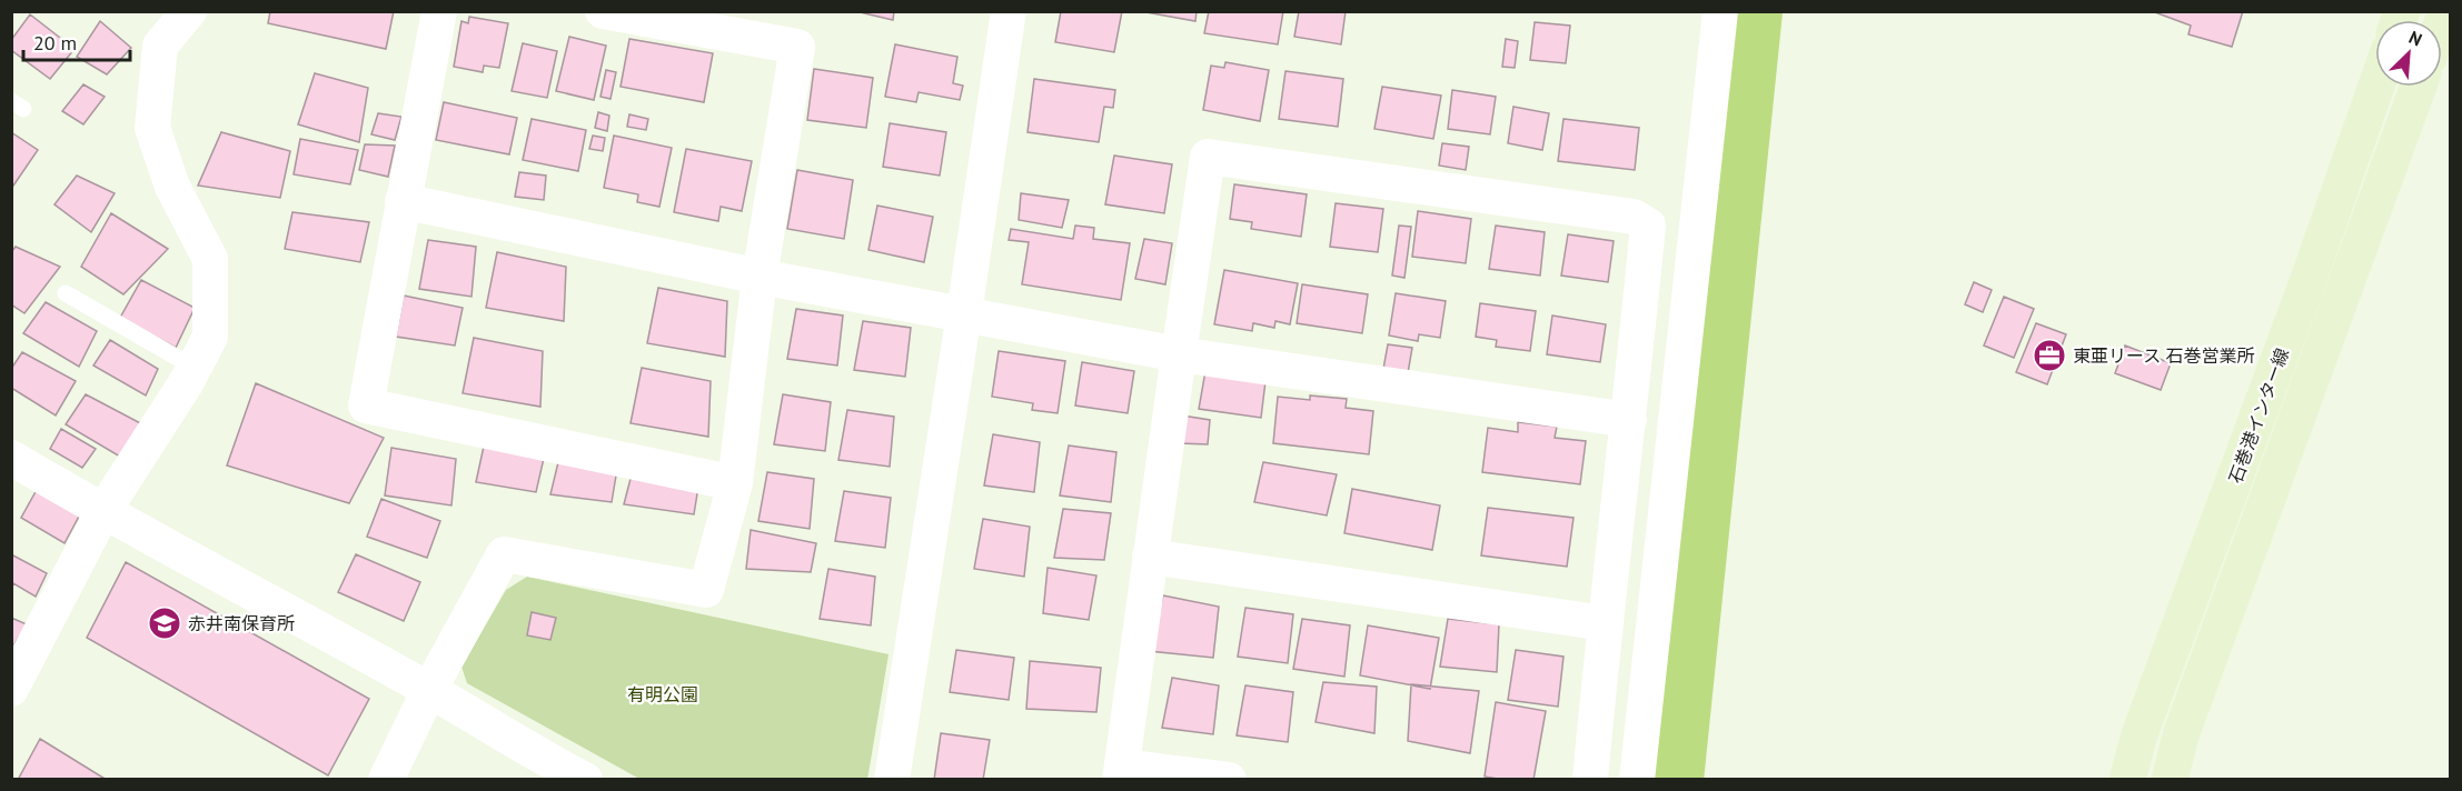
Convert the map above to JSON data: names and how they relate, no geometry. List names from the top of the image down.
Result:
{
  "streets": {
    "main road": ["石巻港インター線"]
  },
  "parks": ["有明公園"],
  "places": {
    "office": ["東亜リース 石巻営業所"],
    "school or university": ["赤井南保育所"]
  },
  "scale_bar": "20 m",
  "north": "top right"
}
